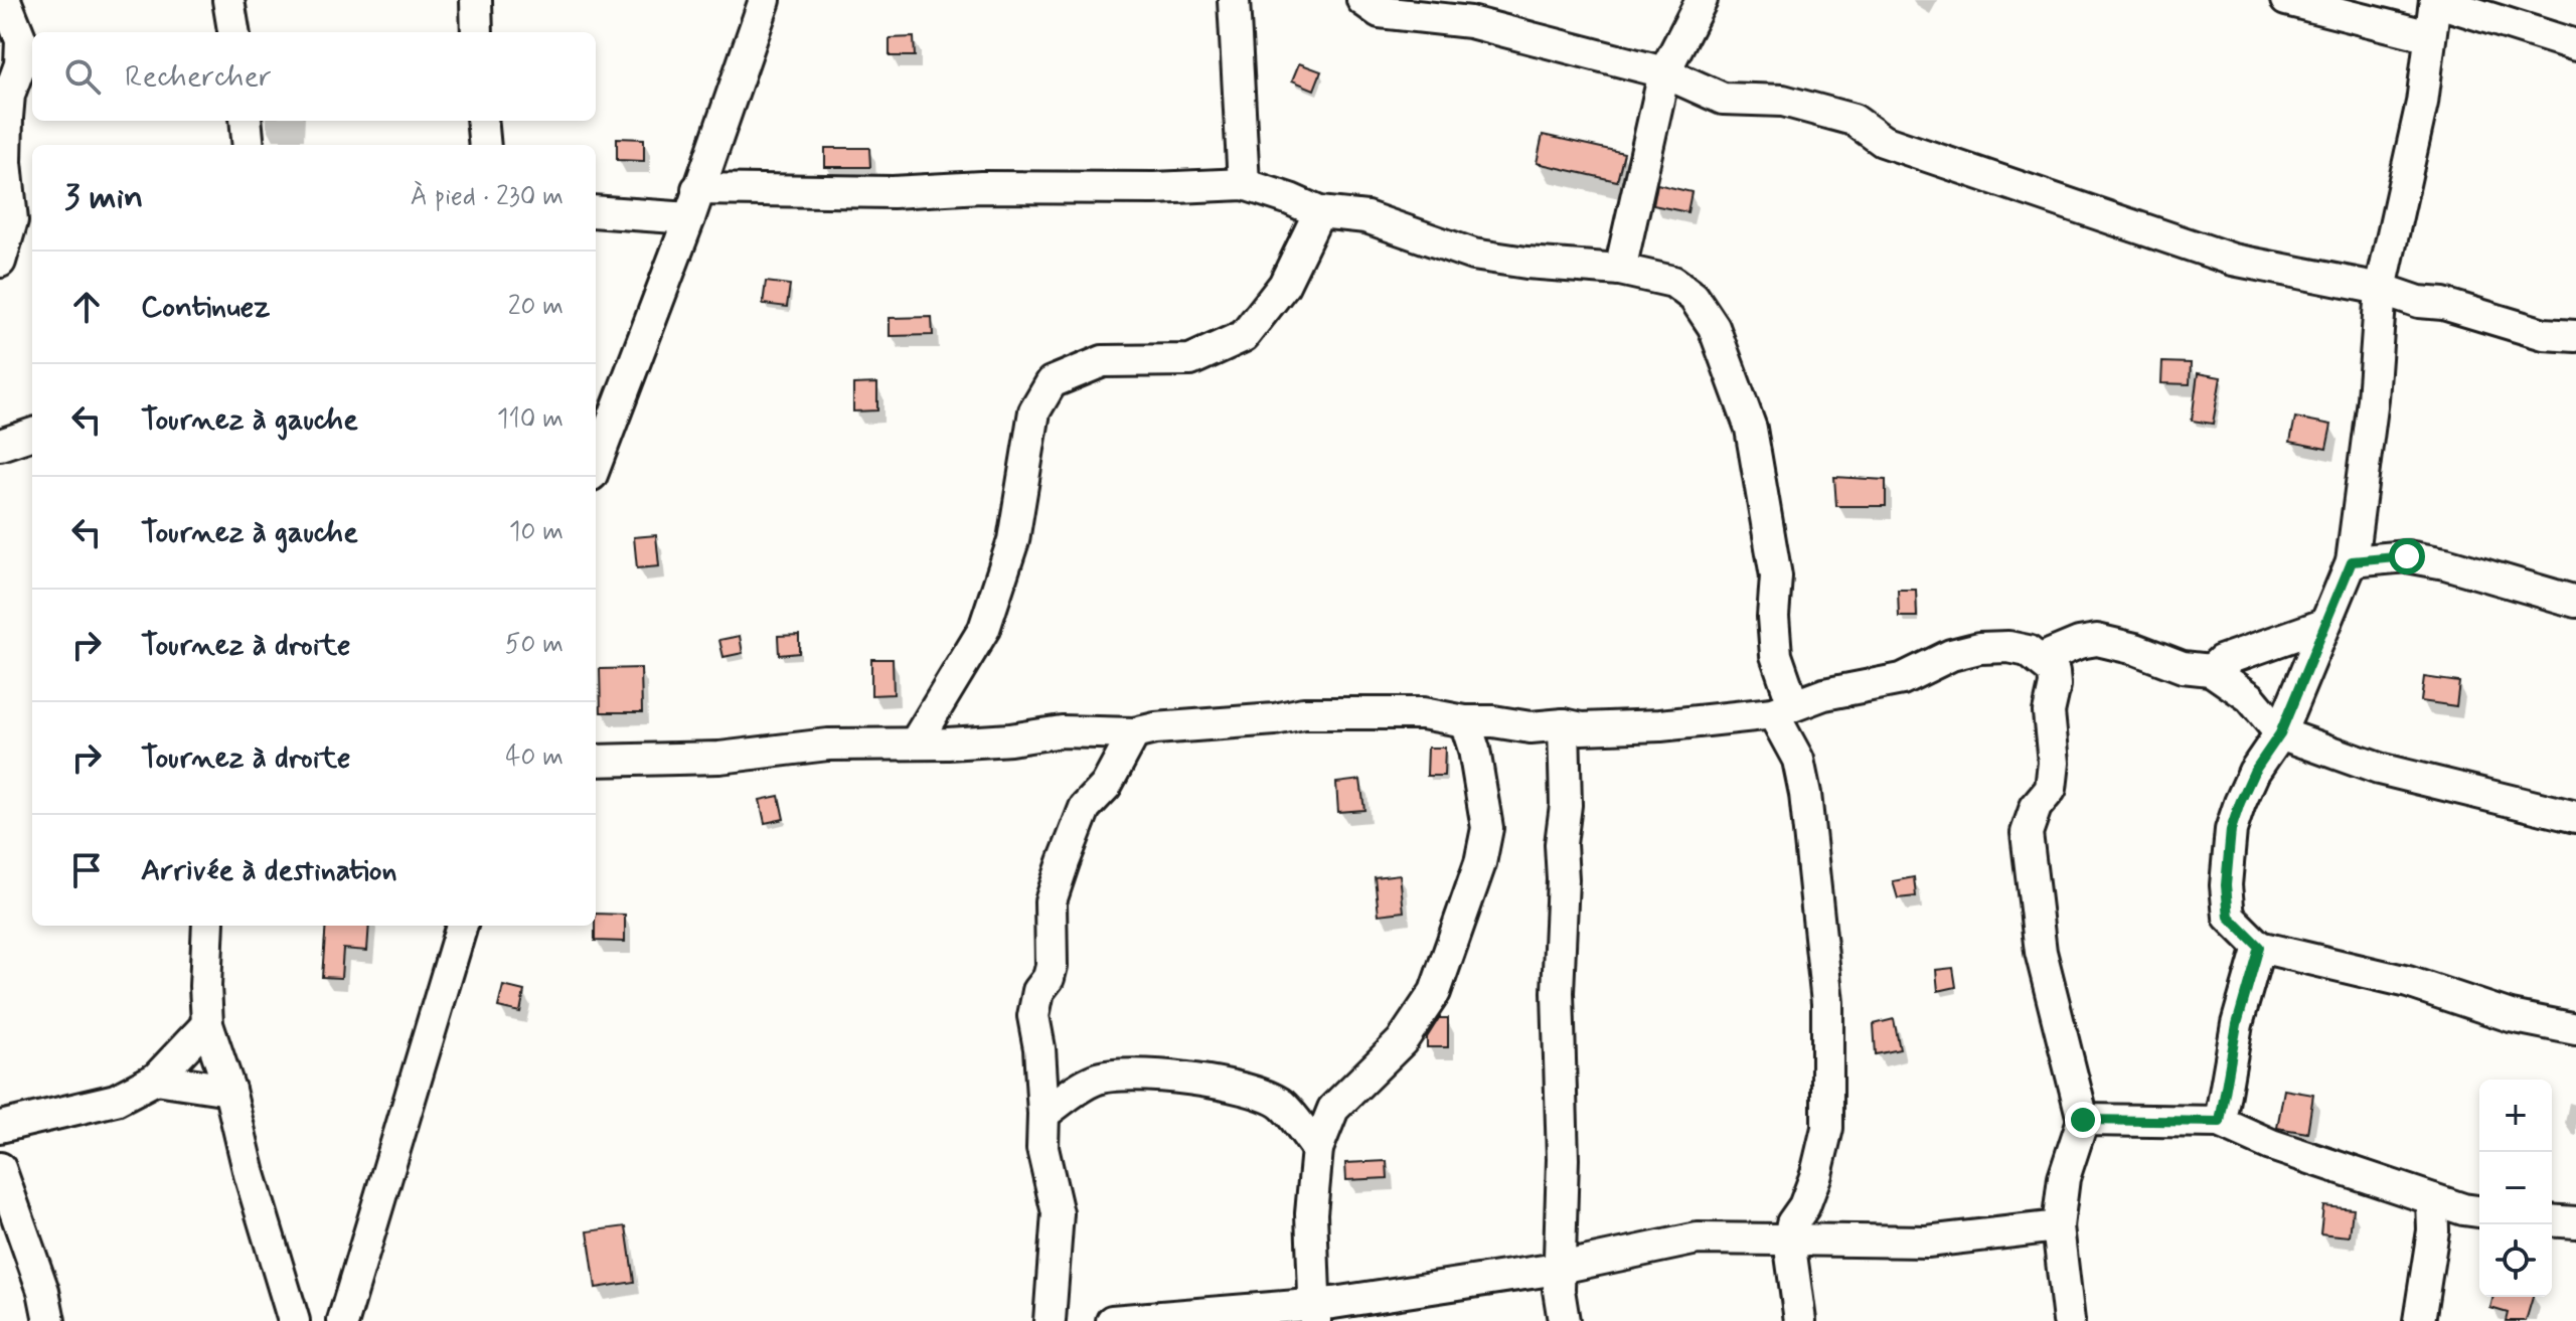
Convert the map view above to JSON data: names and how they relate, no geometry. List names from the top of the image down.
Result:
{
  "page": {
    "search": "Rechercher",
    "heading": ["3 min", "À pied · 230 m"],
    "list": [
      ["Continuez", "20 m"],
      ["Tournez à gauche", "110 m"],
      ["Tournez à gauche", "10 m"],
      ["Tournez à droite", "50 m"],
      ["Tournez à droite", "40 m"],
      "Arrivée à destination"
    ],
    "map_buttons": ["+", "−"]
  }
}
